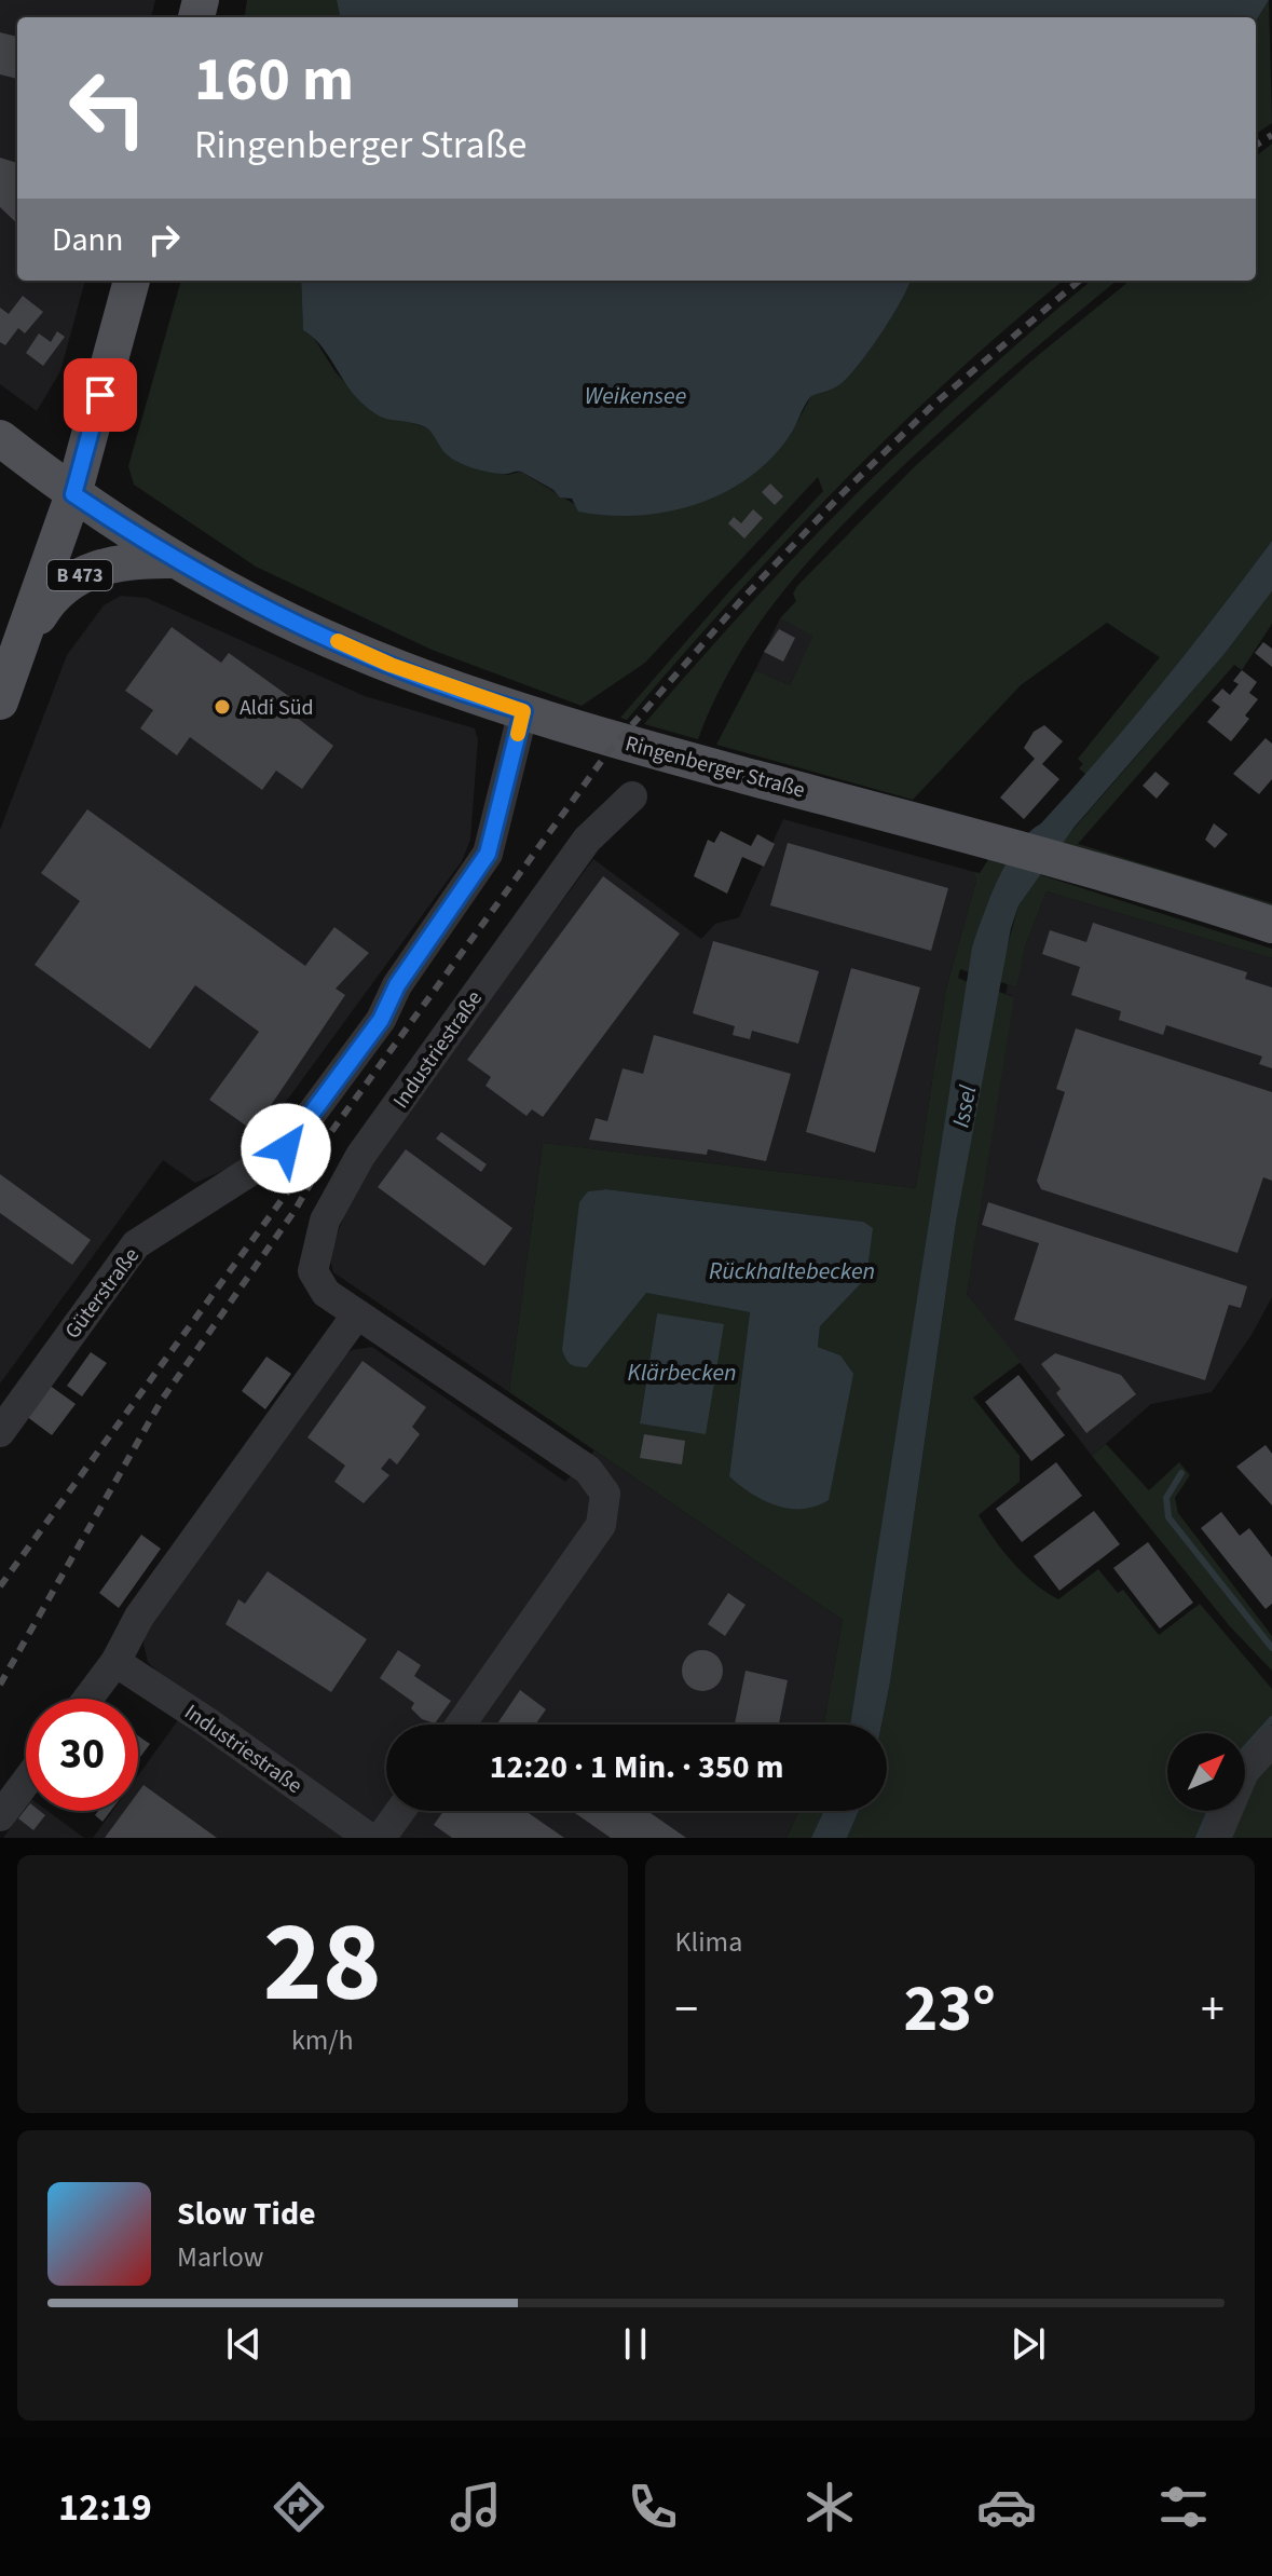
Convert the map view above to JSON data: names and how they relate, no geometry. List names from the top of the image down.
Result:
{
  "streets": {
    "main road": ["B 473", "Ringenberger Straße"],
    "street": ["Industriestraße", "Güterstraße"]
  },
  "crossings": [
    ["B 473", "Ringenberger Straße"],
    ["Ringenberger Straße", "Güterstraße"]
  ],
  "water": [
    "Weikensee",
    "Issel",
    "Rückhaltebecken",
    "Klärbecken"
  ],
  "places": ["Aldi Süd"],
  "north": "top right",
  "page": {
    "turn": ["160 m", "Ringenberger Straße"],
    "then": "Dann",
    "limit": "30",
    "trip": "12:20 · 1 Min. · 350 m",
    "tile": [
      ["28", "km/h"],
      "Klima"
    ],
    "heat": ["−", "23°", "+"],
    "song": ["Slow Tide", "Marlow"],
    "tabs": "12:19"
  }
}
